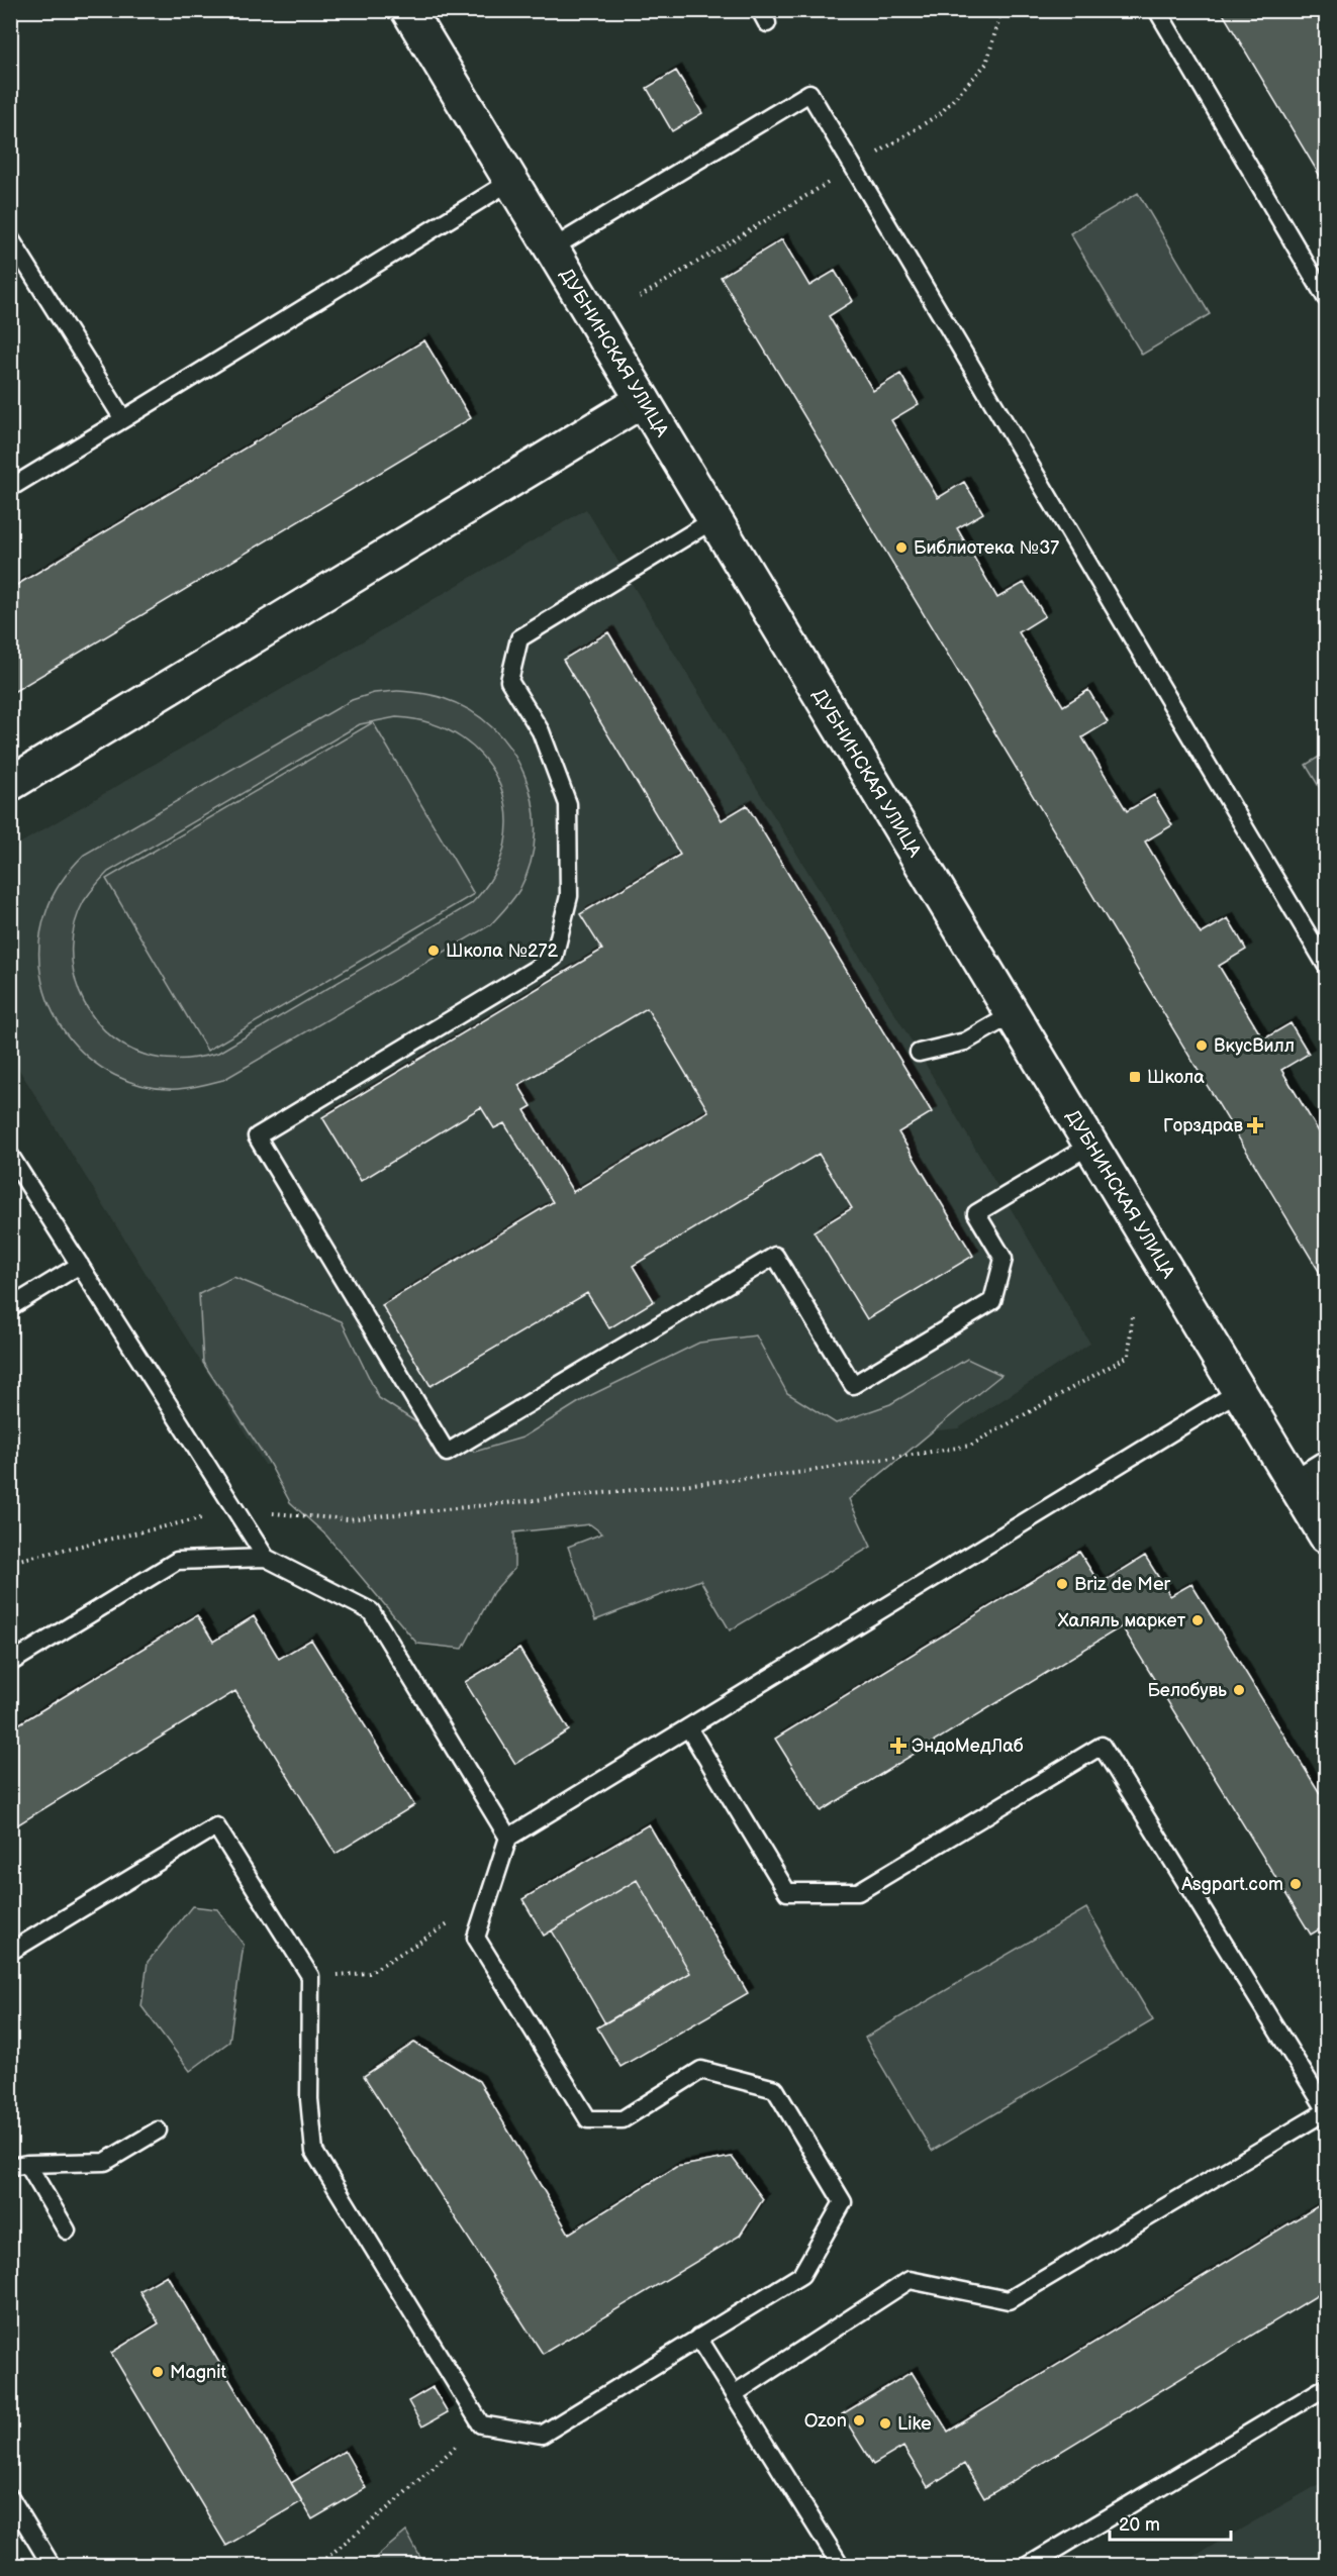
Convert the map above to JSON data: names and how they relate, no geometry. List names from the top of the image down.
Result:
{
  "streets": {
    "main road": ["ДУБНИНСКАЯ УЛИЦА"]
  },
  "places": {
    "other": [
      "Библиотека №37",
      "Школа №272",
      "ВкусВилл",
      "Briz de Mer",
      "Халяль маркет",
      "Белобувь",
      "Asgpart.com",
      "Magnit",
      "Ozon",
      "Like"
    ],
    "transit": ["Школа"],
    "health": ["Горздрав", "ЭндоМедЛаб"]
  },
  "scale_bar": "20 m"
}
